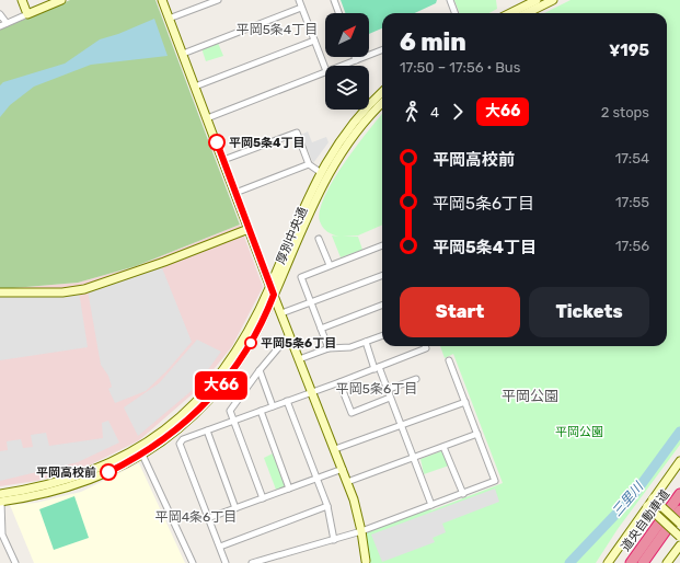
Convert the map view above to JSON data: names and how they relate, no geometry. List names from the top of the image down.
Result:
{
  "streets": {
    "highway": ["道央自動車道"],
    "main road": ["厚別中央通"]
  },
  "districts": [
    "平岡5条4丁目",
    "平岡5条6丁目",
    "平岡公園",
    "平岡4条6丁目"
  ],
  "water": ["三里川"],
  "parks": ["平岡公園"],
  "places": ["平岡5条4丁目", "平岡5条6丁目", "平岡高校前"],
  "lines": ["bus line 大66"],
  "north": "top right",
  "page": {
    "on_map": "大66",
    "heading": ["6 min", "17:50 – 17:56 · Bus", "¥195"],
    "legs": ["4", "大66", "2 stops"],
    "list": [
      {
        "name": "平岡高校前",
        "value": "17:54"
      },
      {
        "name": "平岡5条6丁目",
        "value": "17:55"
      },
      {
        "name": "平岡5条4丁目",
        "value": "17:56"
      }
    ],
    "buttons": ["Start", "Tickets"]
  }
}
